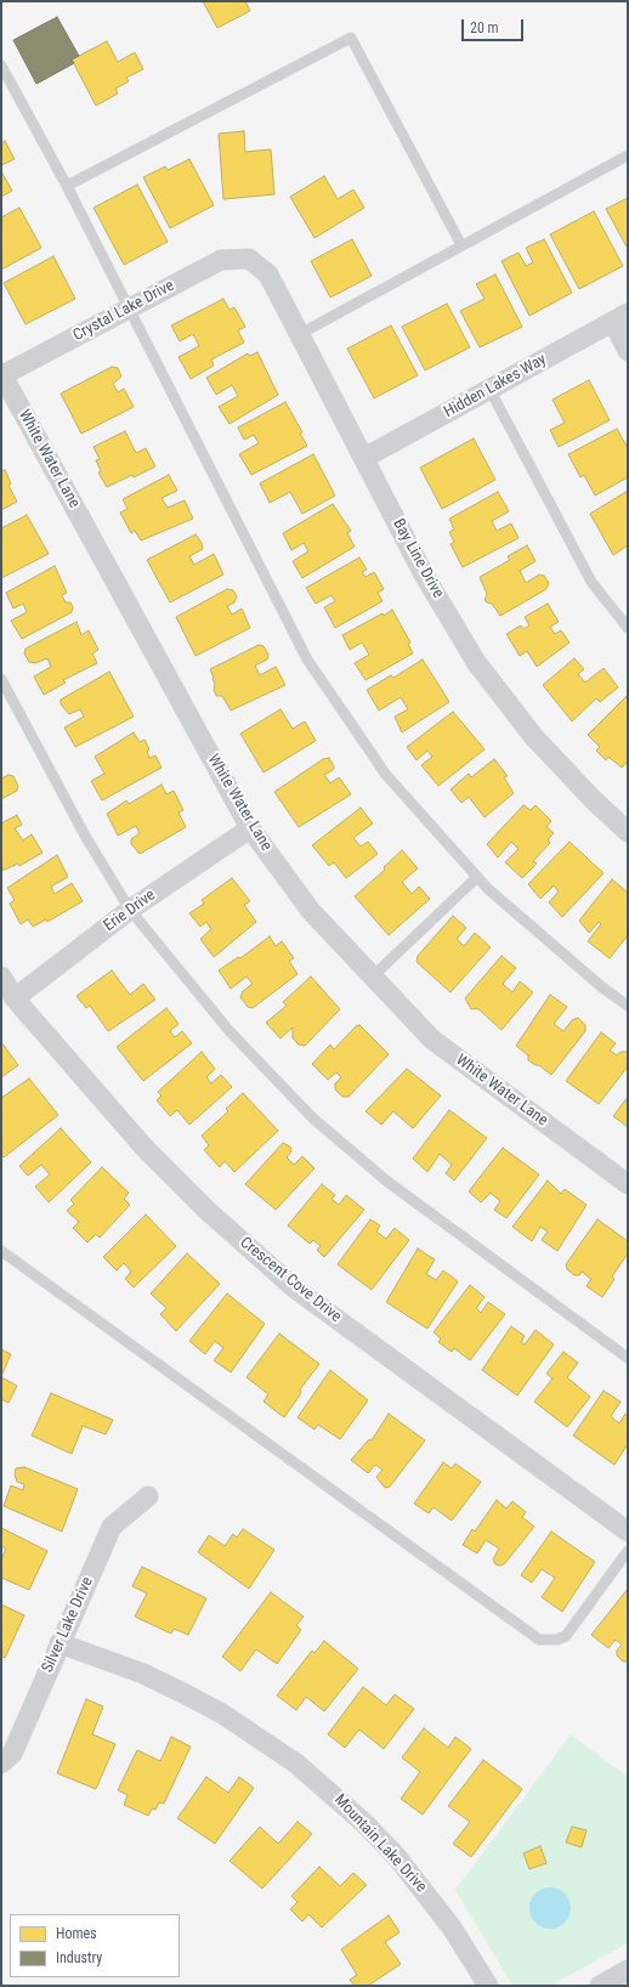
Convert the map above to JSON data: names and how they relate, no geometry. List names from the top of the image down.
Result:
{
  "streets": {
    "street": [
      "Crystal Lake Drive",
      "Hidden Lakes Way",
      "White Water Lane",
      "Bay Line Drive",
      "Erie Drive",
      "Crescent Cove Drive",
      "Silver Lake Drive",
      "Mountain Lake Drive"
    ]
  },
  "crossings": [
    ["Crystal Lake Drive", "White Water Lane"],
    ["Crystal Lake Drive", "Bay Line Drive"],
    ["Hidden Lakes Way", "Bay Line Drive"],
    ["White Water Lane", "Erie Drive"],
    ["Erie Drive", "Crescent Cove Drive"],
    ["Silver Lake Drive", "Mountain Lake Drive"]
  ],
  "legend": ["Homes", "Industry"],
  "scale_bar": "20 m"
}
